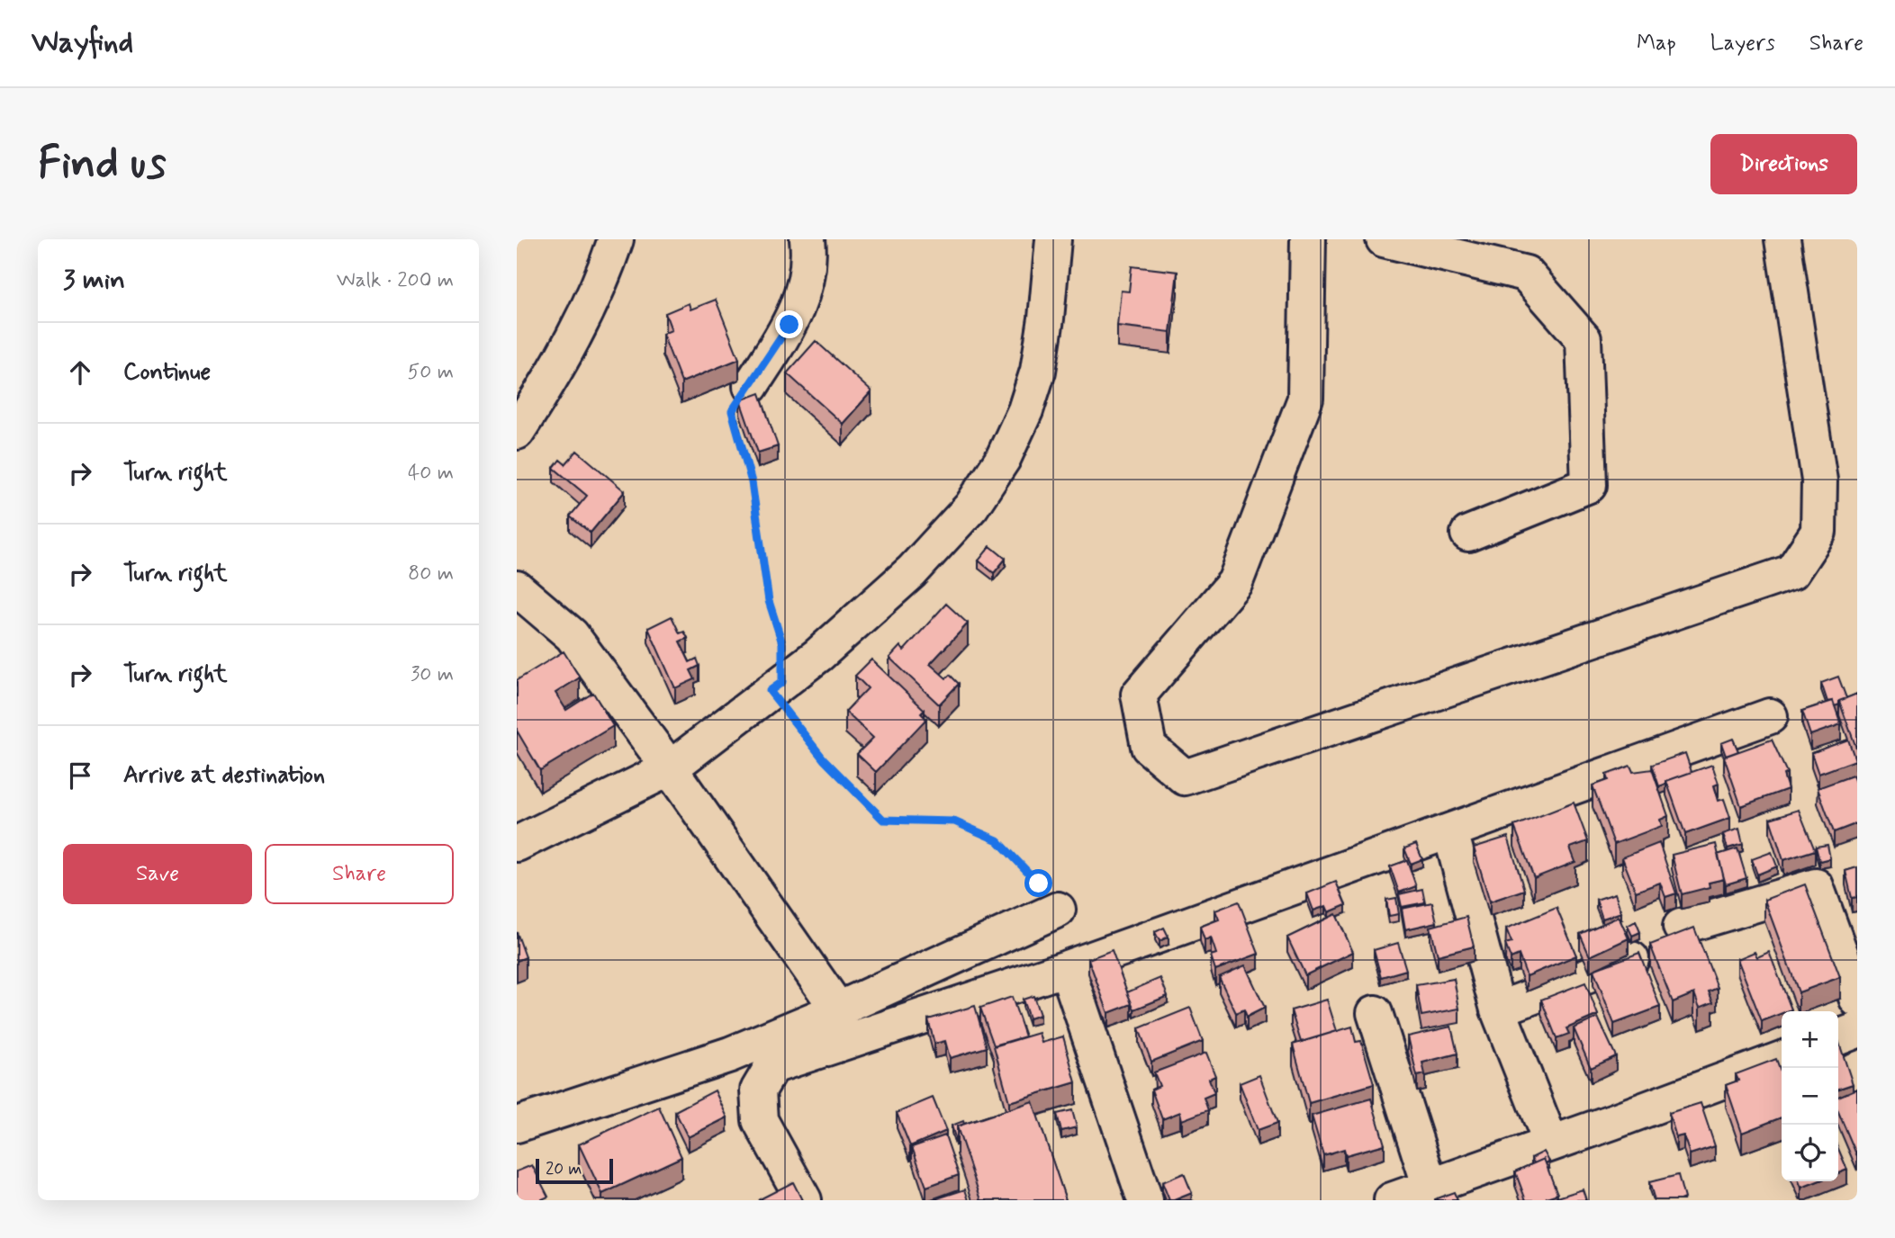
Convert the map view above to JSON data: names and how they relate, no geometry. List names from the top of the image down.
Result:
{
  "scale_bar": "20 m",
  "page": {
    "header": "Wayfind",
    "nav": ["Map", "Layers", "Share"],
    "buttons": [
      "Directions",
      ["Save", "Share"]
    ],
    "title": "Find us",
    "heading": ["3 min", "Walk · 200 m"],
    "list": [
      ["Continue", "50 m"],
      ["Turn right", "40 m"],
      ["Turn right", "80 m"],
      ["Turn right", "30 m"],
      "Arrive at destination"
    ],
    "map_buttons": ["+", "−"],
    "scale": "20 m"
  }
}
